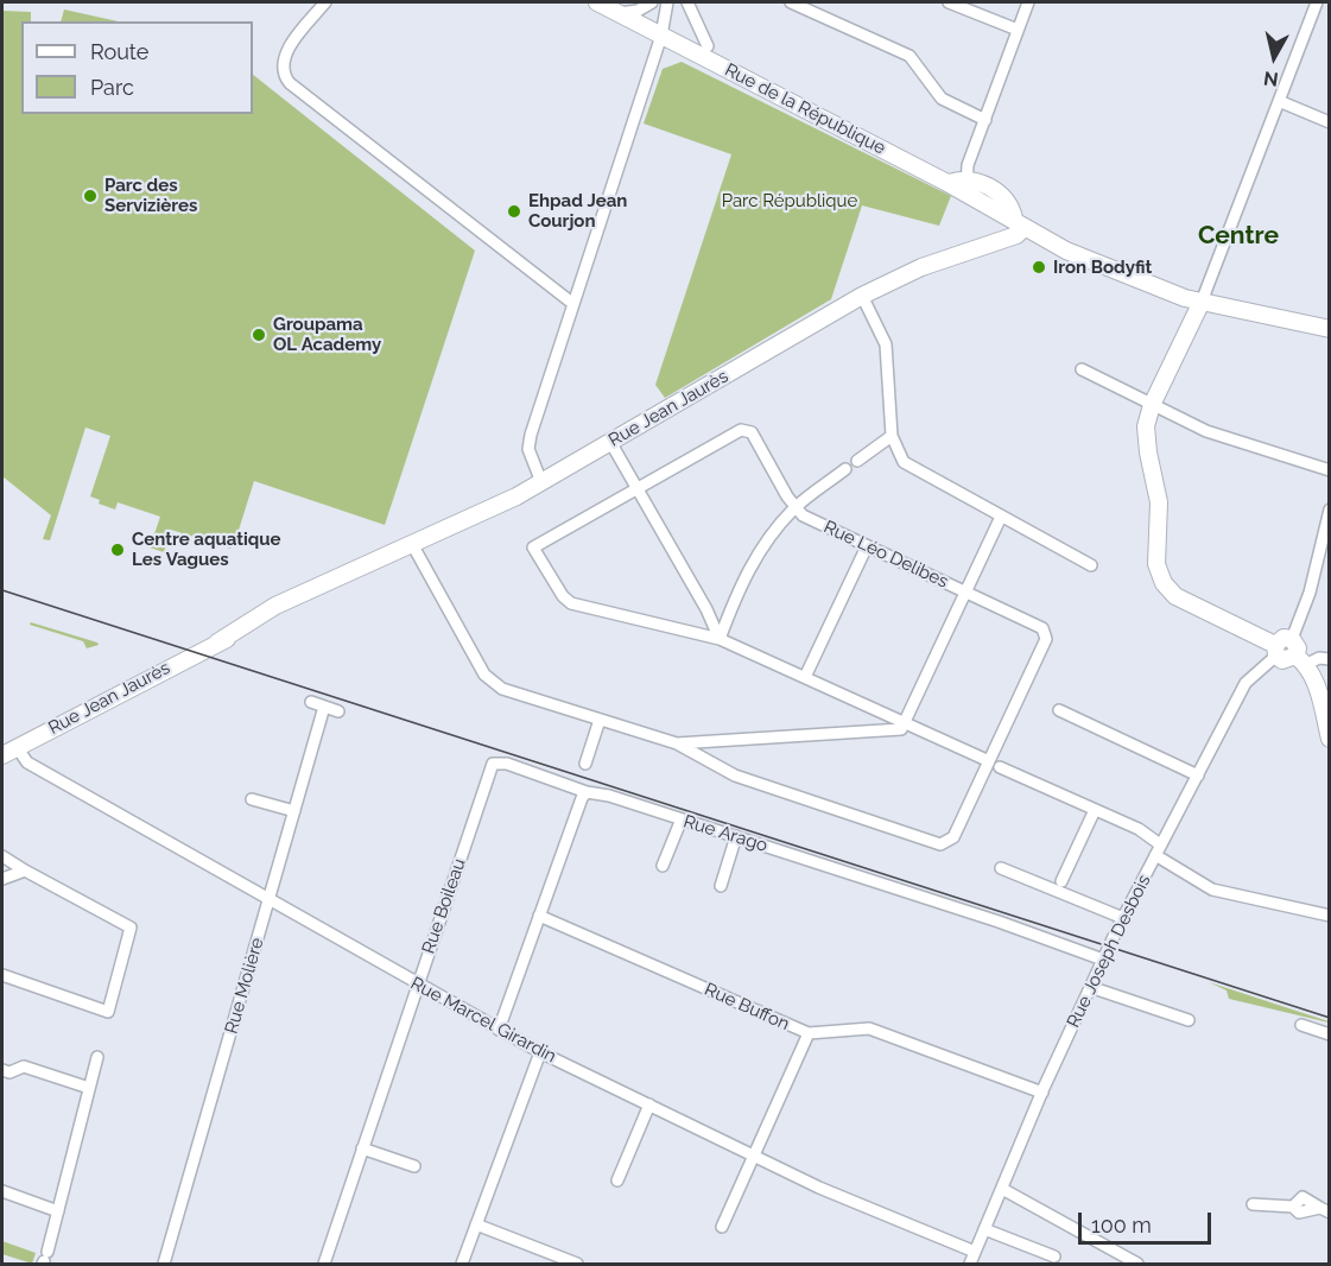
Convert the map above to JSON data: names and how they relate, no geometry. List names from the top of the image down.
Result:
{
  "streets": {
    "main road": ["Rue de la République", "Rue Jean Jaurès"],
    "street": [
      "Rue Léo Delibes",
      "Rue Arago",
      "Rue Boileau",
      "Rue Joseph Desbois",
      "Rue Molière",
      "Rue Buffon",
      "Rue Marcel Girardin"
    ]
  },
  "crossings": [
    ["Rue Jean Jaurès", "Rue Marcel Girardin"],
    ["Rue Arago", "Rue Boileau"],
    ["Rue Arago", "Rue Joseph Desbois"],
    ["Rue Boileau", "Rue Marcel Girardin"],
    ["Rue Joseph Desbois", "Rue Buffon"],
    ["Rue Joseph Desbois", "Rue Marcel Girardin"],
    ["Rue Molière", "Rue Marcel Girardin"]
  ],
  "districts": ["Centre"],
  "parks": ["Parc République"],
  "places": [
    "Parc des Servizières",
    "Ehpad Jean Courjon",
    "Iron Bodyfit",
    "Groupama OL Academy",
    "Centre aquatique Les Vagues"
  ],
  "legend": ["Route", "Parc"],
  "scale_bar": "100 m",
  "north": "bottom"
}
